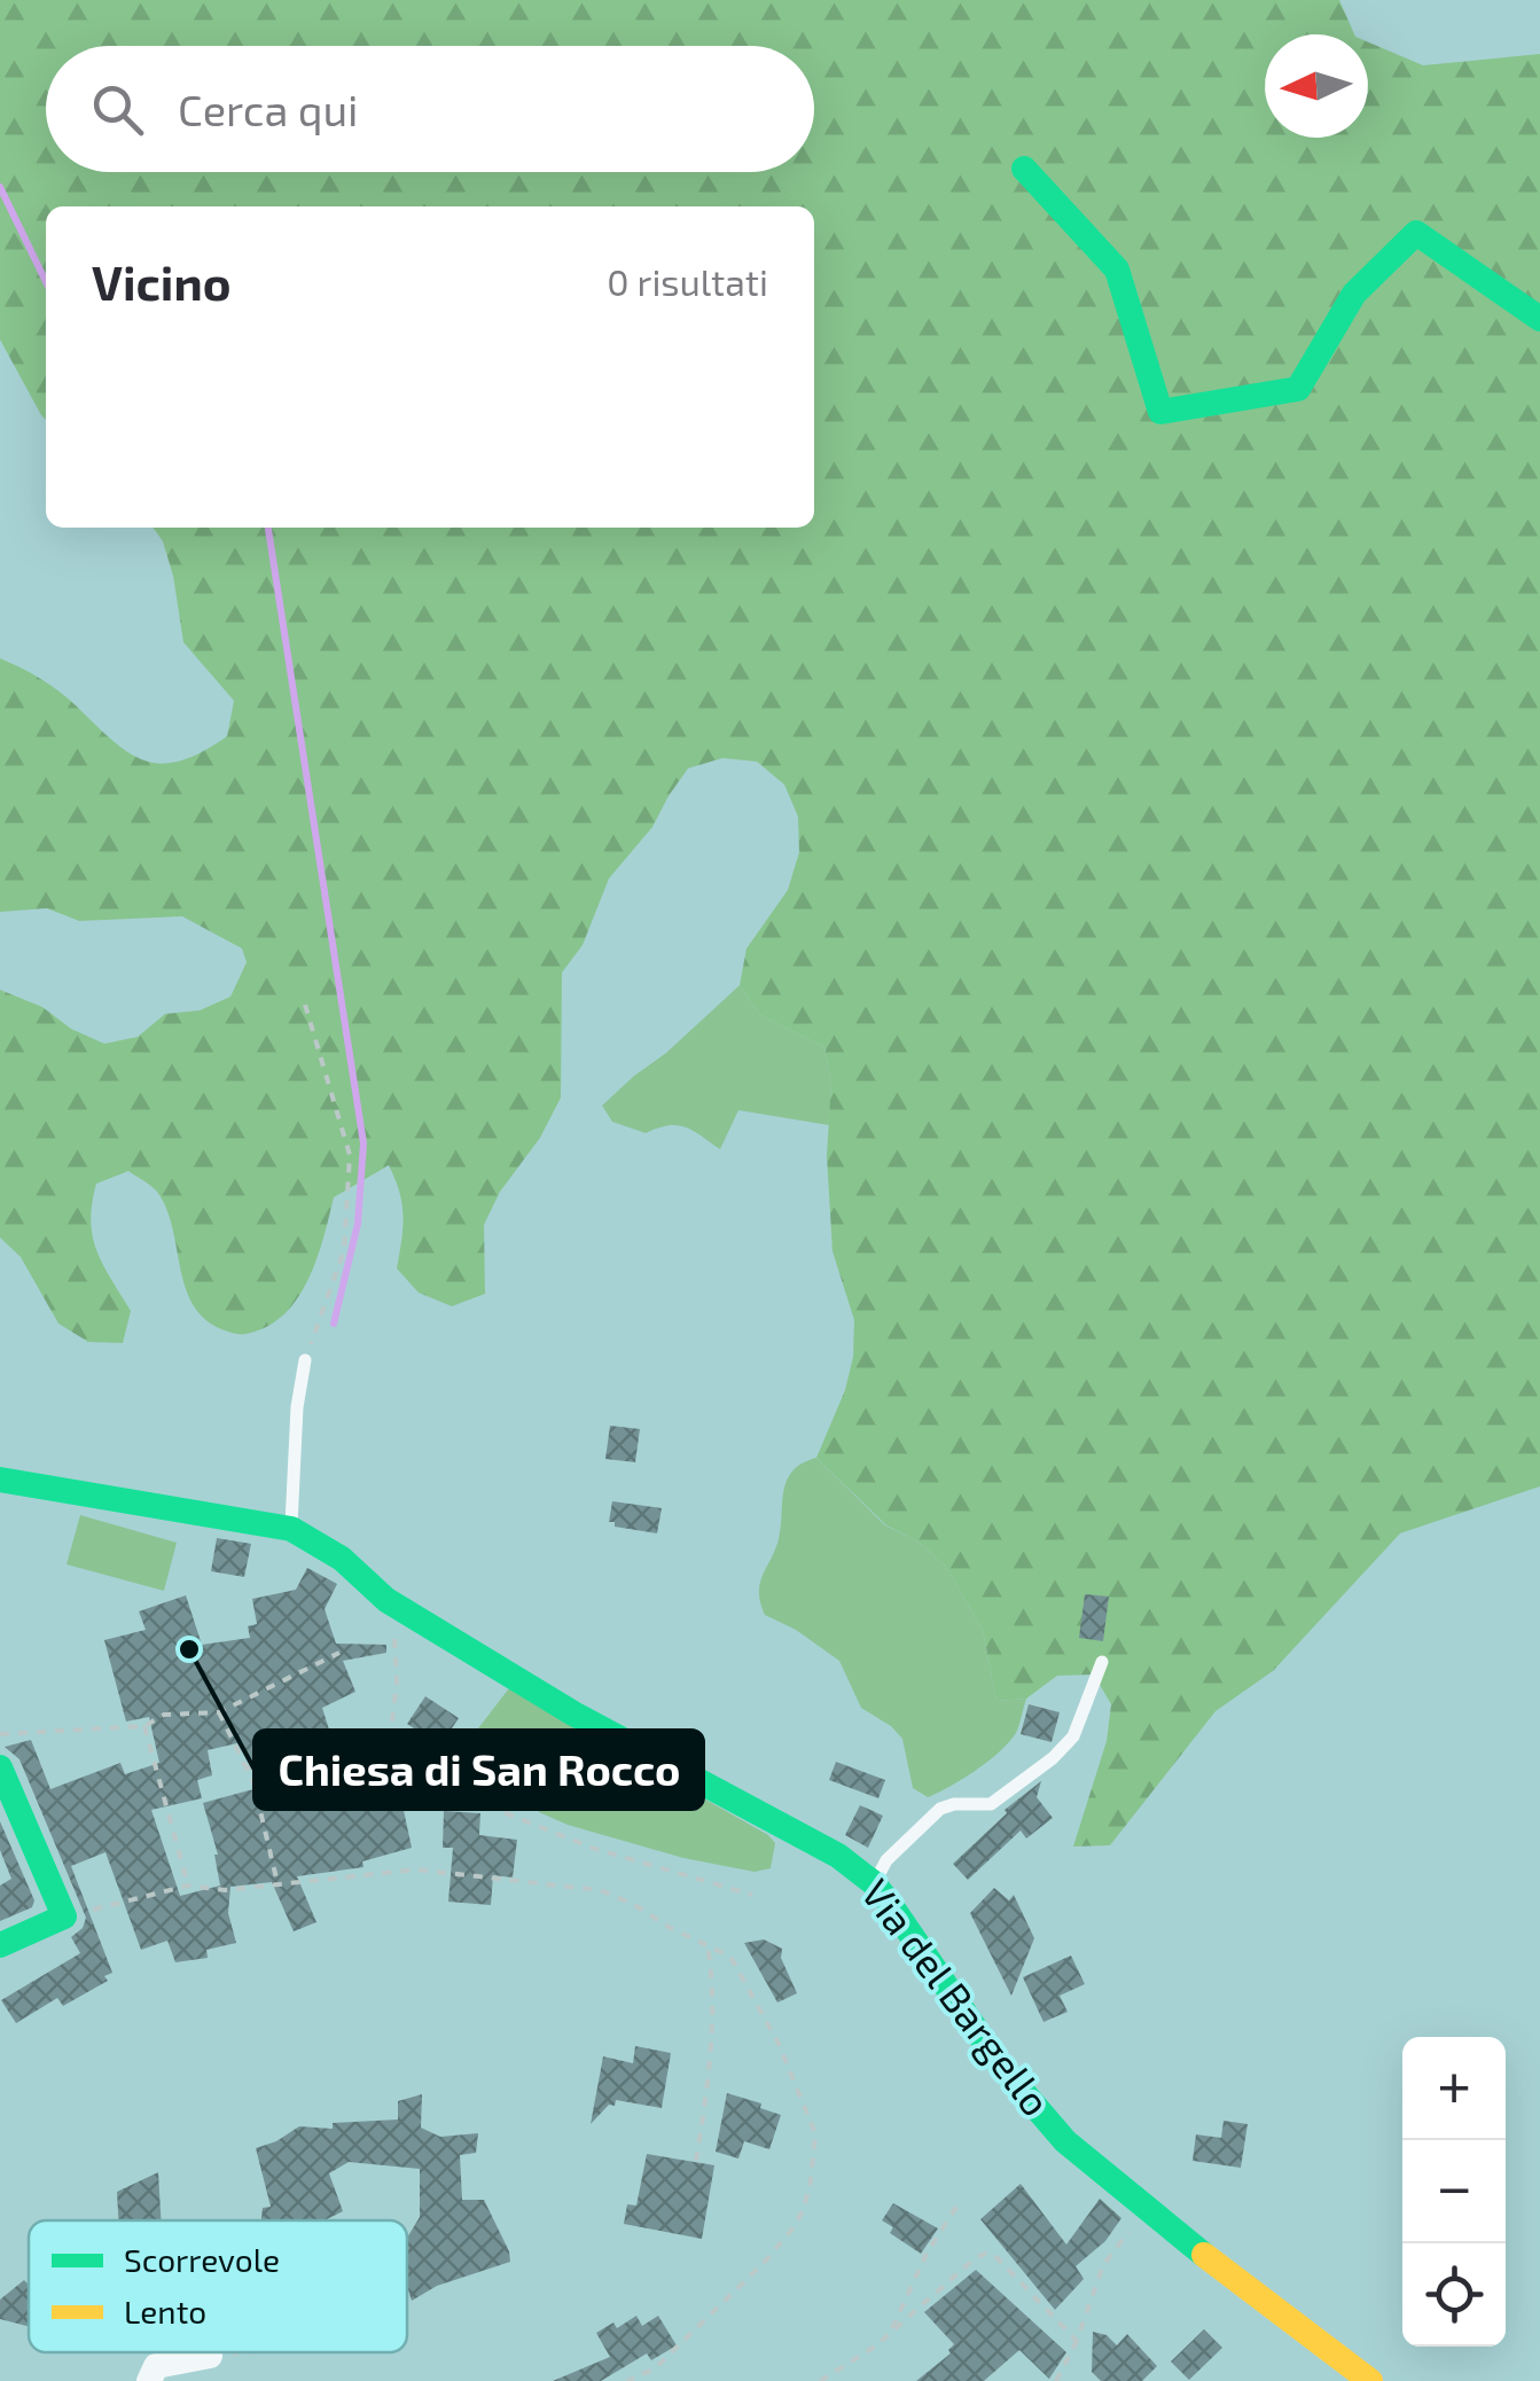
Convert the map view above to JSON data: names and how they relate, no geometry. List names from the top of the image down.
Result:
{
  "streets": {
    "street": ["Via del Bargello"]
  },
  "places": ["Chiesa di San Rocco"],
  "legend": ["Scorrevole", "Lento"],
  "north": "left",
  "page": {
    "search": "Cerca qui",
    "heading": ["Vicino", "0 risultati"],
    "map_buttons": ["+", "−"]
  }
}
